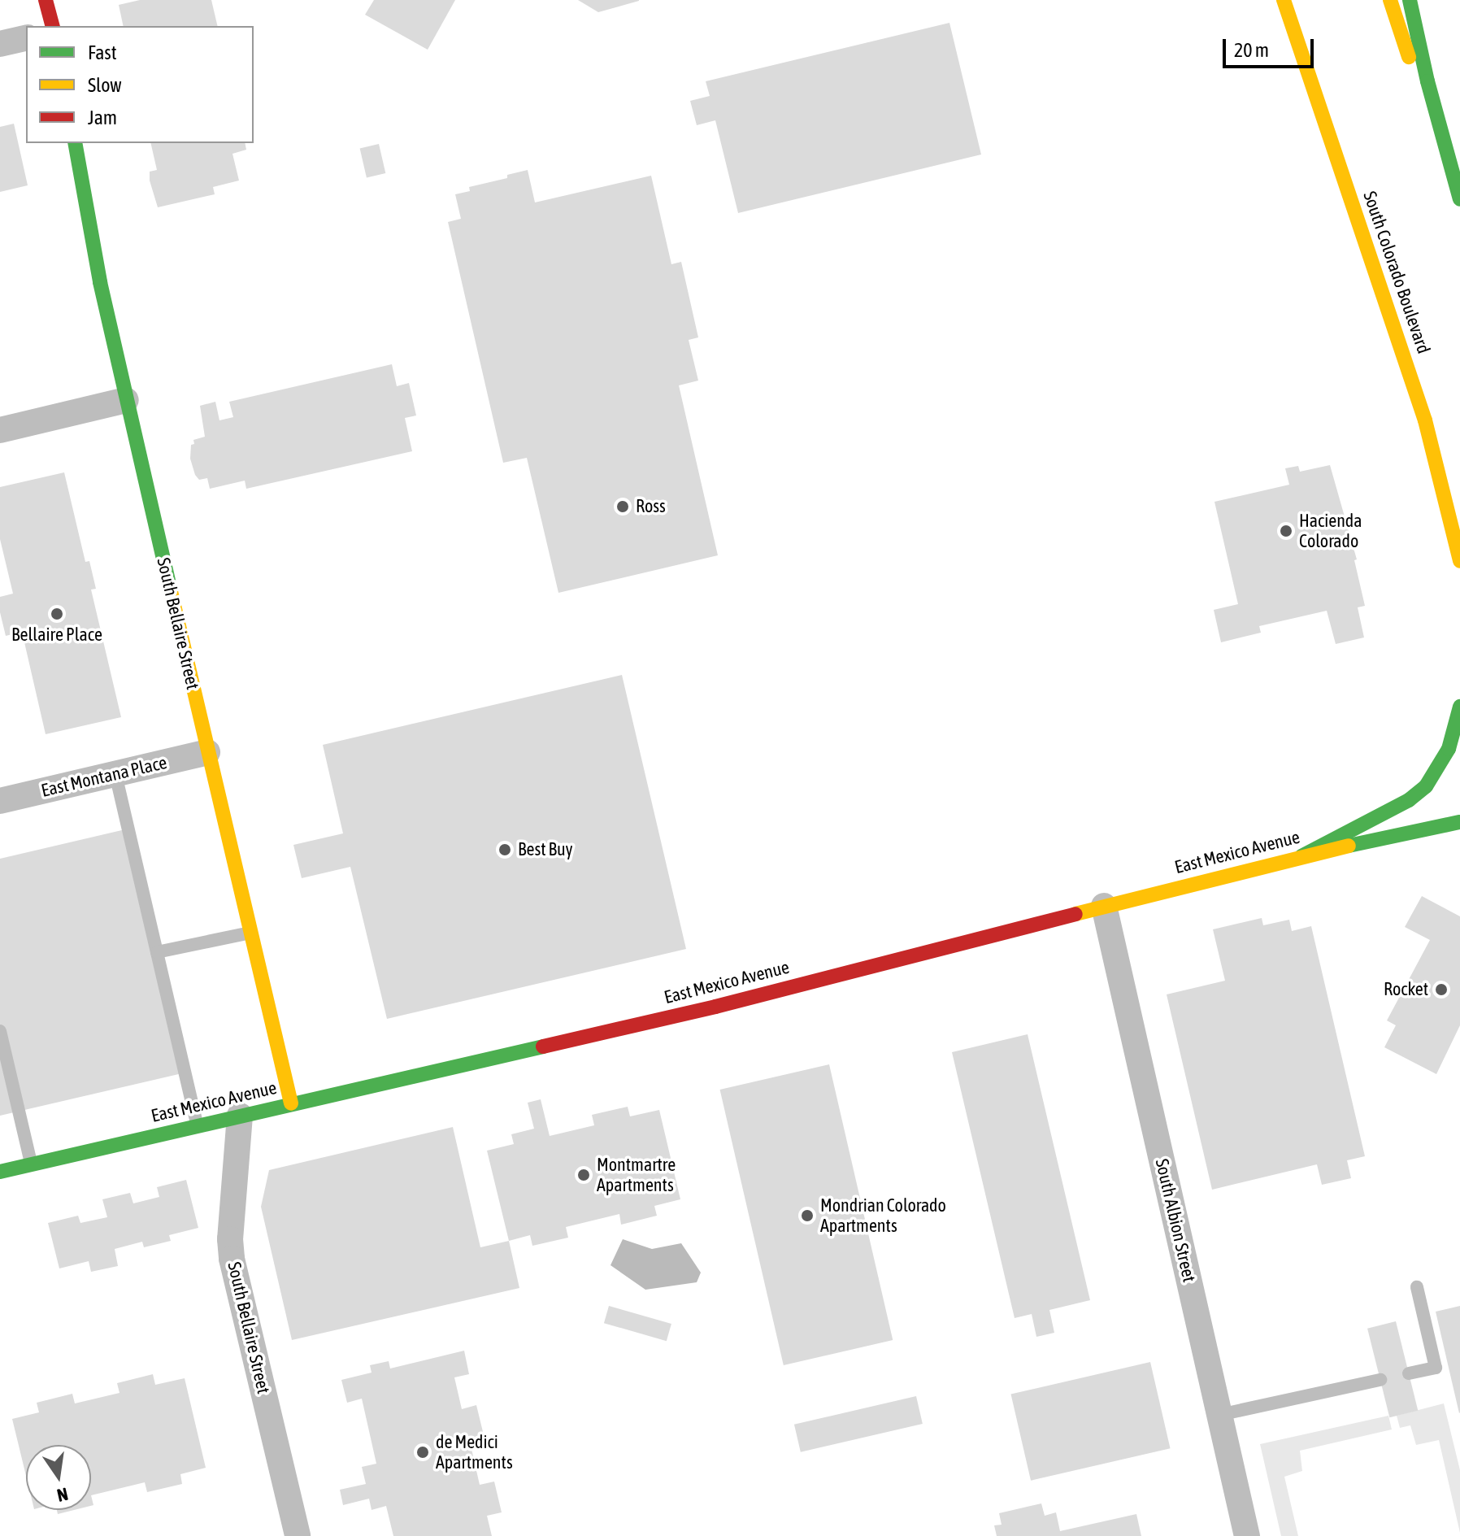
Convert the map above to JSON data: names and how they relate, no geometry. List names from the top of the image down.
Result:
{
  "streets": {
    "main road": ["South Colorado Boulevard", "South Bellaire Street", "East Mexico Avenue"],
    "street": ["East Montana Place", "South Albion Street"]
  },
  "crossings": [
    ["South Bellaire Street", "East Montana Place"],
    ["South Bellaire Street", "East Mexico Avenue"],
    ["East Mexico Avenue", "South Albion Street"]
  ],
  "places": [
    "Ross",
    "Hacienda Colorado",
    "Bellaire Place",
    "Best Buy",
    "Rocket",
    "Montmartre Apartments",
    "Mondrian Colorado Apartments",
    "de Medici Apartments"
  ],
  "legend": ["Fast", "Slow", "Jam"],
  "scale_bar": "20 m",
  "north": "bottom"
}
